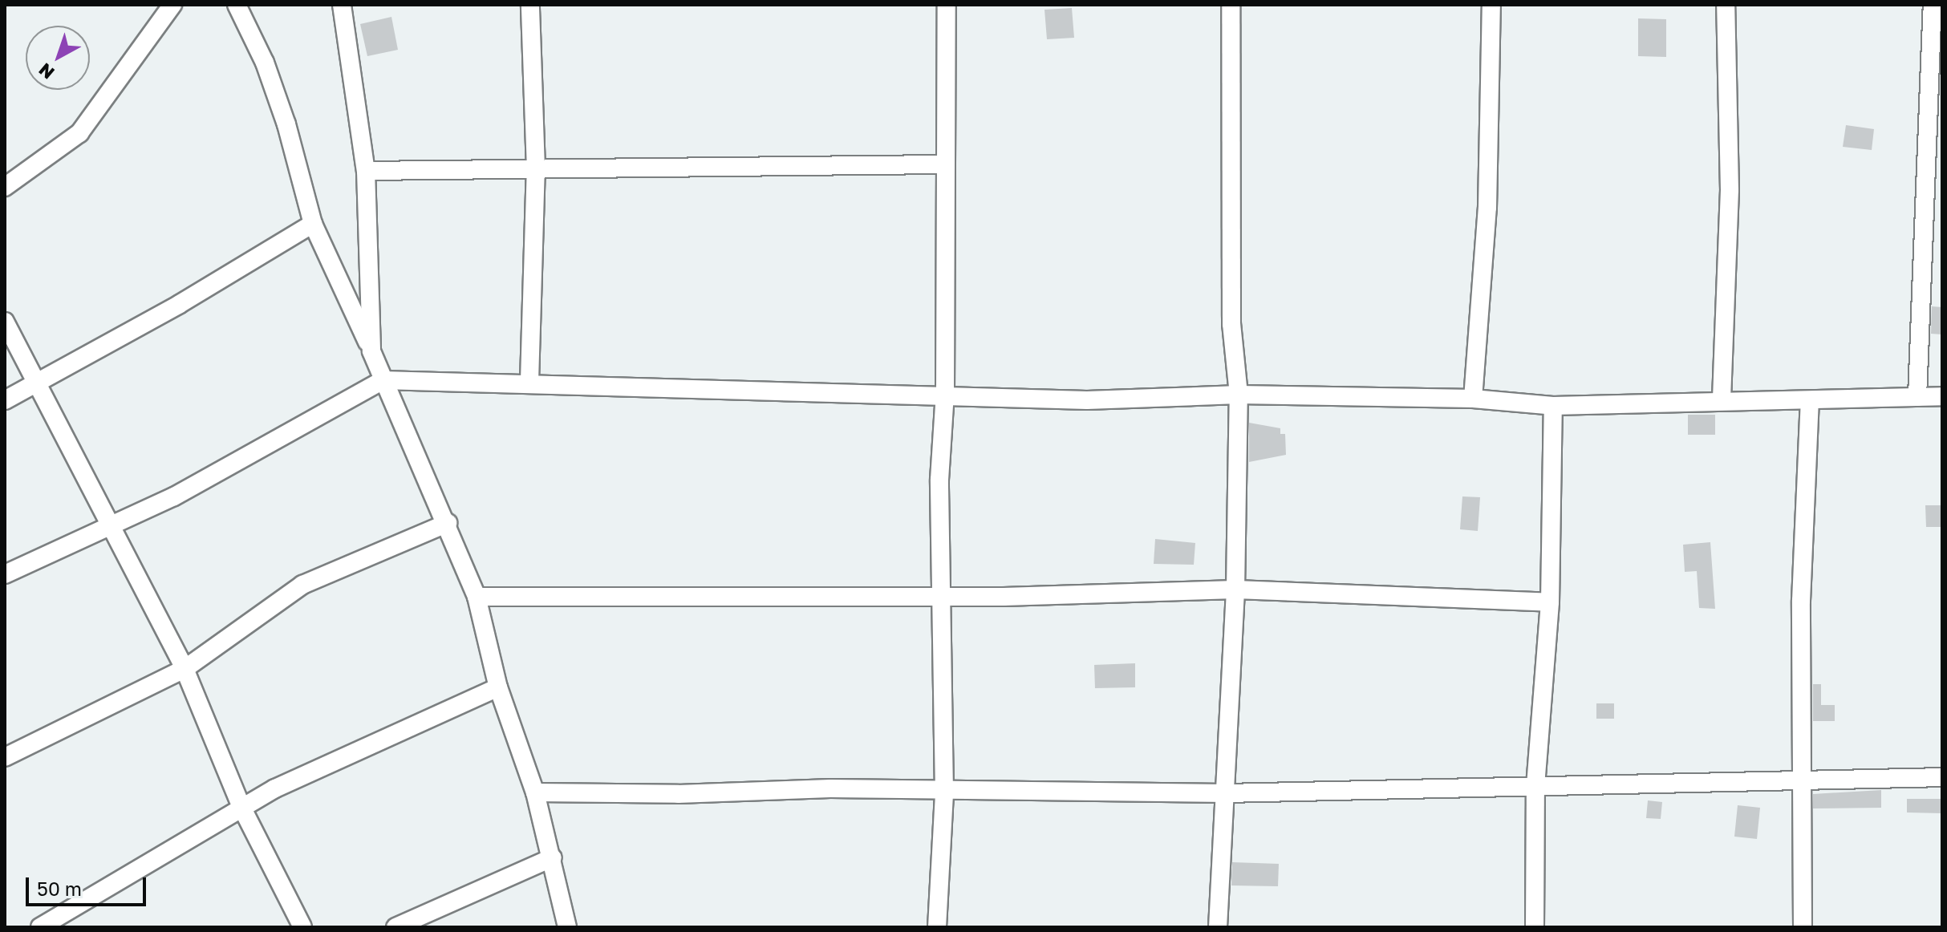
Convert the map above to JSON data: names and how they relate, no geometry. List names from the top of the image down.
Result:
{
  "scale_bar": "50 m",
  "north": "bottom left"
}
